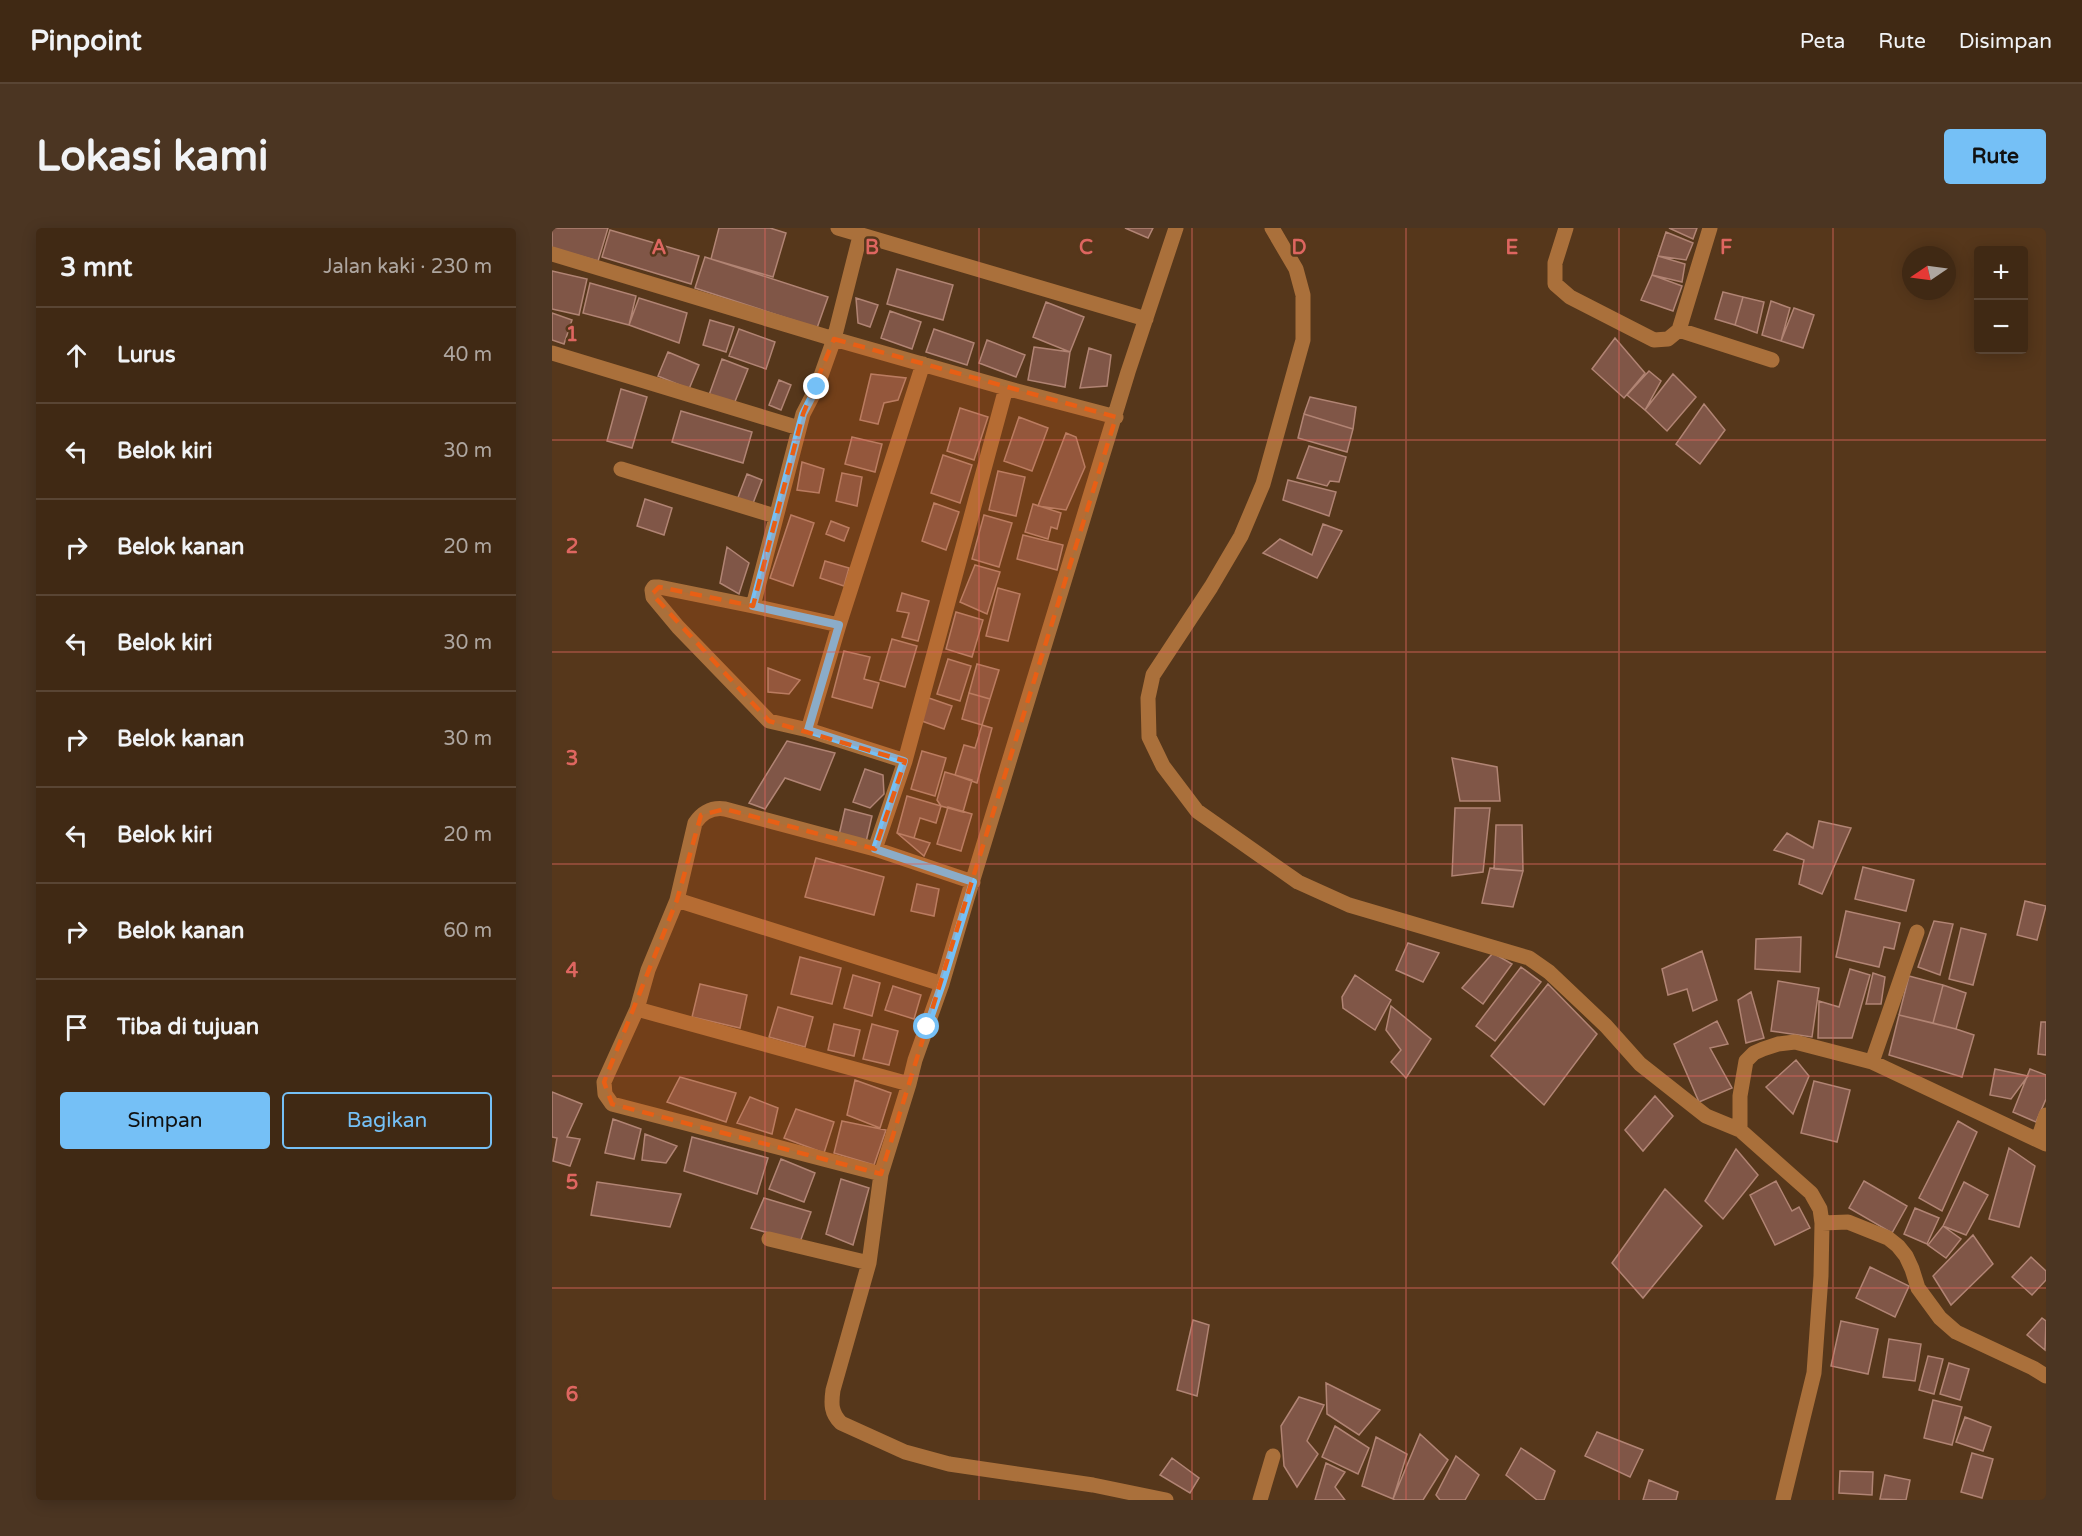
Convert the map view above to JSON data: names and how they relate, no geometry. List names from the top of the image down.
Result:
{
  "north": "left",
  "page": {
    "header": "Pinpoint",
    "nav": ["Peta", "Rute", "Disimpan"],
    "buttons": [
      "Rute",
      ["Simpan", "Bagikan"]
    ],
    "title": "Lokasi kami",
    "heading": ["3 mnt", "Jalan kaki · 230 m"],
    "map_buttons": ["+", "−"],
    "list": [
      ["Lurus", "40 m"],
      ["Belok kiri", "30 m"],
      ["Belok kanan", "20 m"],
      ["Belok kiri", "30 m"],
      ["Belok kanan", "30 m"],
      ["Belok kiri", "20 m"],
      ["Belok kanan", "60 m"],
      "Tiba di tujuan"
    ]
  },
  "grid": {
    "columns": [
      "A",
      "B",
      "C",
      "D",
      "E",
      "F"
    ],
    "rows": [
      "1",
      "2",
      "3",
      "4",
      "5",
      "6"
    ]
  }
}
